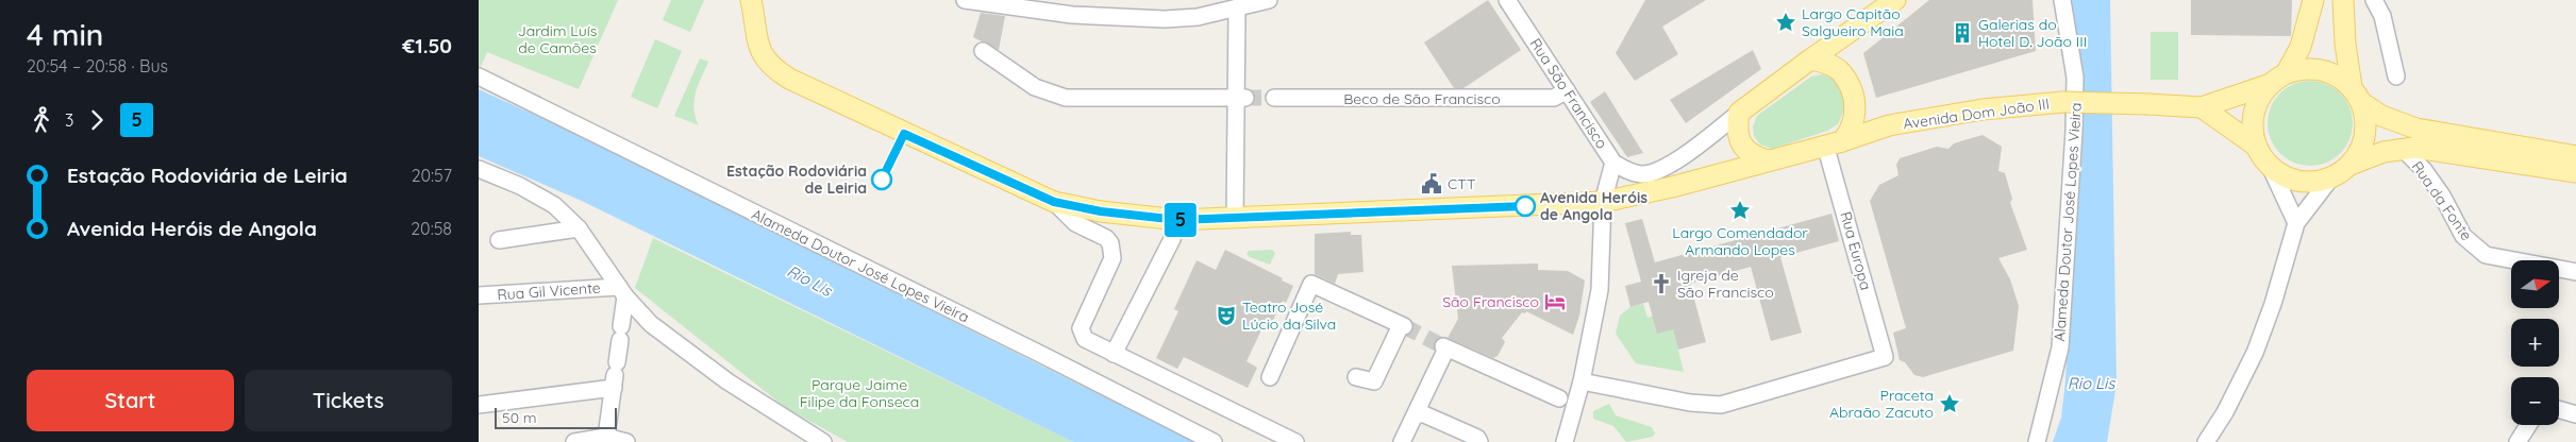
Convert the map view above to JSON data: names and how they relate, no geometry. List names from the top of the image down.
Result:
{
  "streets": {
    "main road": ["Avenida Dom João III"],
    "street": [
      "Rua São Francisco",
      "Beco de São Francisco",
      "Rua da Fonte",
      "Alameda Doutor José Lopes Vieira",
      "Rua Europa",
      "Rua Gil Vicente"
    ]
  },
  "crossings": [
    ["Rua São Francisco", "Beco de São Francisco"],
    ["Rua São Francisco", "Rua Europa"],
    ["Avenida Dom João III", "Rua Europa"]
  ],
  "water": ["Rio Lis"],
  "parks": ["Jardim Luís de Camões", "Parque Jaime Filipe da Fonseca"],
  "places": {
    "place": ["Largo Capitão Salgueiro Maia", "Largo Comendador Armando Lopes", "Praceta Abraão Zacuto"],
    "building": ["Galerias do Hotel D. João III"],
    "other": ["Estação Rodoviária de Leiria", "Avenida Heróis de Angola"],
    "public building": ["CTT"],
    "church": ["Igreja de São Francisco"],
    "hotel": ["São Francisco"],
    "theatre": ["Teatro José Lúcio da Silva"]
  },
  "lines": ["bus line 5"],
  "scale_bar": "50 m",
  "north": "right",
  "page": {
    "heading": ["4 min", "20:54 – 20:58 · Bus", "€1.50"],
    "on_map": "5",
    "legs": ["3", "5"],
    "list": [
      {
        "name": "Estação Rodoviária de Leiria",
        "value": "20:57"
      },
      {
        "name": "Avenida Heróis de Angola",
        "value": "20:58"
      }
    ],
    "map_buttons": ["+", "−"],
    "buttons": ["Start", "Tickets"],
    "scale": "50 m"
  }
}
